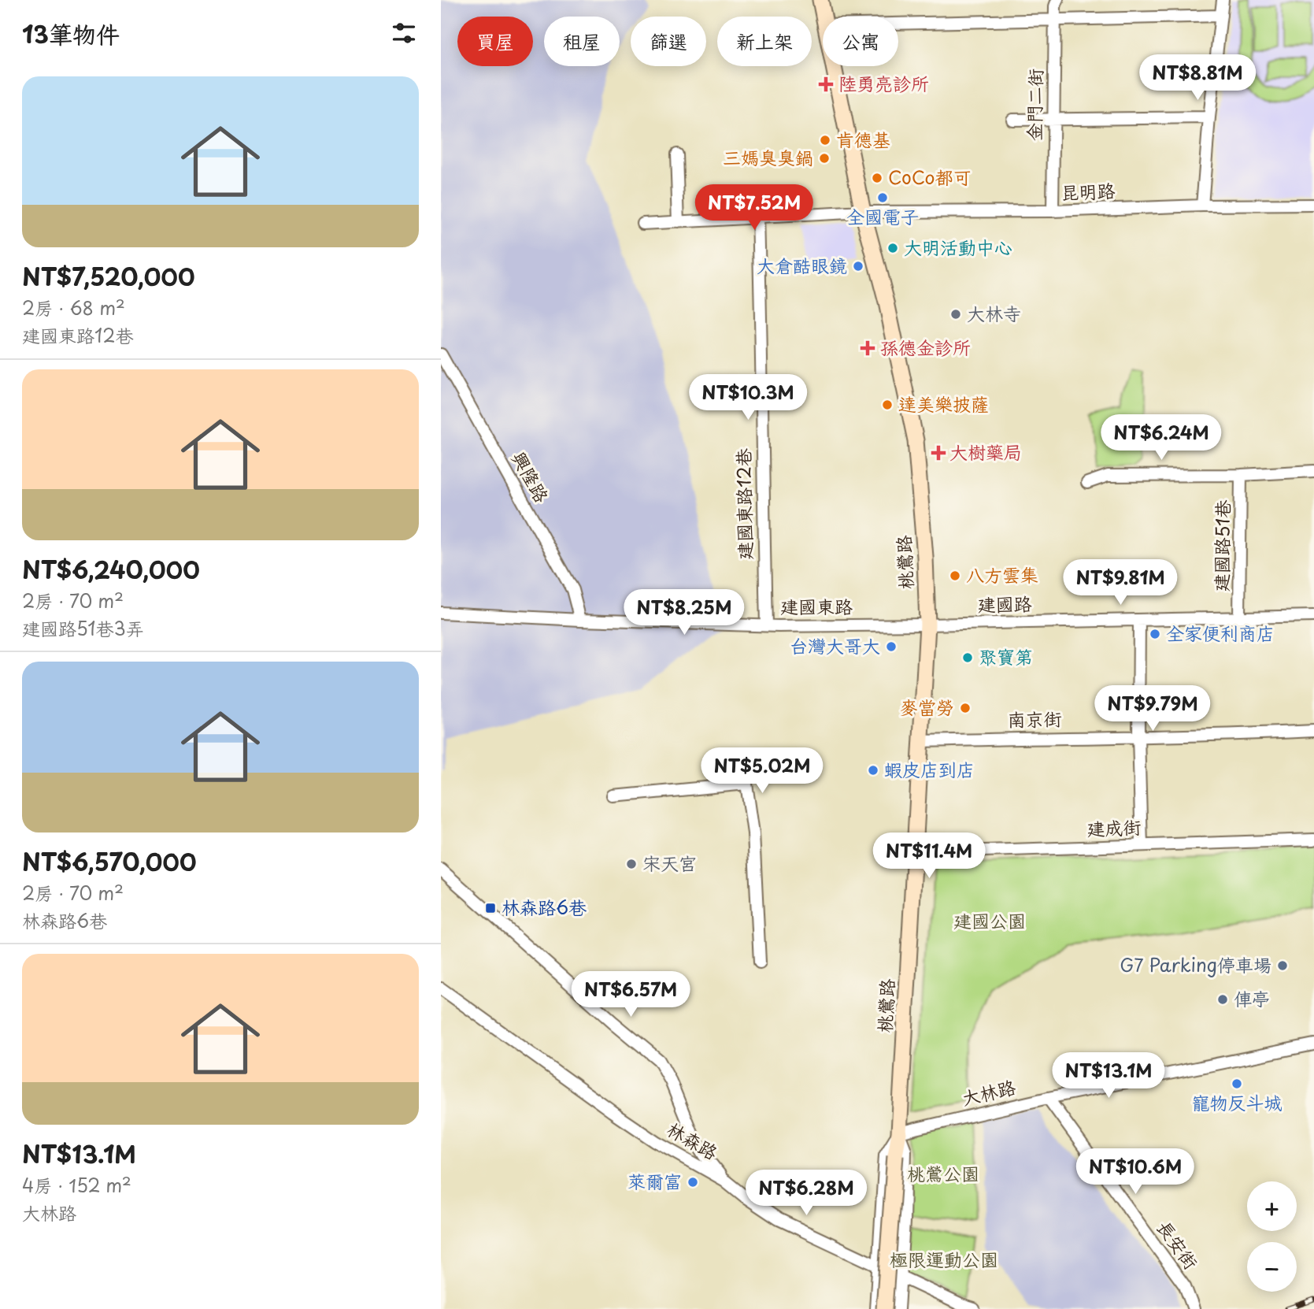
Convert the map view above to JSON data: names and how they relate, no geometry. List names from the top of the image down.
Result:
{
  "streets": {
    "main road": ["桃鶯路"],
    "street": [
      "金門二街",
      "昆明路",
      "興隆路",
      "建國東路12巷",
      "建國路51巷",
      "建國路",
      "建國東路",
      "南京街",
      "建成街",
      "大林路",
      "林森路",
      "長安街"
    ]
  },
  "crossings": [
    ["金門二街", "昆明路"],
    ["昆明路", "建國東路12巷"],
    ["昆明路", "桃鶯路"],
    ["興隆路", "建國東路"],
    ["建國東路12巷", "建國東路"],
    ["建國路51巷", "建國路"],
    ["桃鶯路", "建國路"],
    ["桃鶯路", "建國東路"],
    ["桃鶯路", "南京街"],
    ["桃鶯路", "建成街"],
    ["桃鶯路", "大林路"],
    ["桃鶯路", "林森路"],
    ["建國路", "建國東路"],
    ["大林路", "長安街"]
  ],
  "parks": ["建國公園", "桃鶯公園", "極限運動公園"],
  "places": {
    "health": ["陸勇亮診所", "孫德金診所", "大樹藥局"],
    "other": [
      "肯德基",
      "三媽臭臭鍋",
      "CoCo都可",
      "全國電子",
      "大明活動中心",
      "大倉酷眼鏡",
      "大林寺",
      "達美樂披薩",
      "八方雲集",
      "全家便利商店",
      "台灣大哥大",
      "聚寶第",
      "麥當勞",
      "蝦皮店到店",
      "宋天宮",
      "G7 Parking停車場",
      "俥亭",
      "寵物反斗城",
      "萊爾富"
    ],
    "transit": ["林森路6巷"]
  },
  "page": {
    "heading": "13筆物件",
    "chip": [
      "買屋",
      "租屋",
      "篩選",
      "新上架",
      "公寓"
    ],
    "price": [
      "NT$8.81M",
      "NT$7.52M",
      "NT$10.3M",
      "NT$6.24M",
      "NT$9.81M",
      "NT$8.25M",
      "NT$9.79M",
      "NT$5.02M",
      "NT$11.4M",
      "NT$6.57M",
      "NT$13.1M",
      "NT$10.6M",
      "NT$6.28M"
    ],
    "list": [
      {
        "name": "NT$7,520,000",
        "note": "2房 · 68 m² · 建國東路12巷"
      },
      {
        "name": "NT$6,240,000",
        "note": "2房 · 70 m² · 建國路51巷3弄"
      },
      {
        "name": "NT$6,570,000",
        "note": "2房 · 70 m² · 林森路6巷"
      },
      {
        "name": "NT$13.1M",
        "note": "4房 · 152 m² · 大林路"
      }
    ],
    "map_buttons": ["+", "−"]
  }
}
